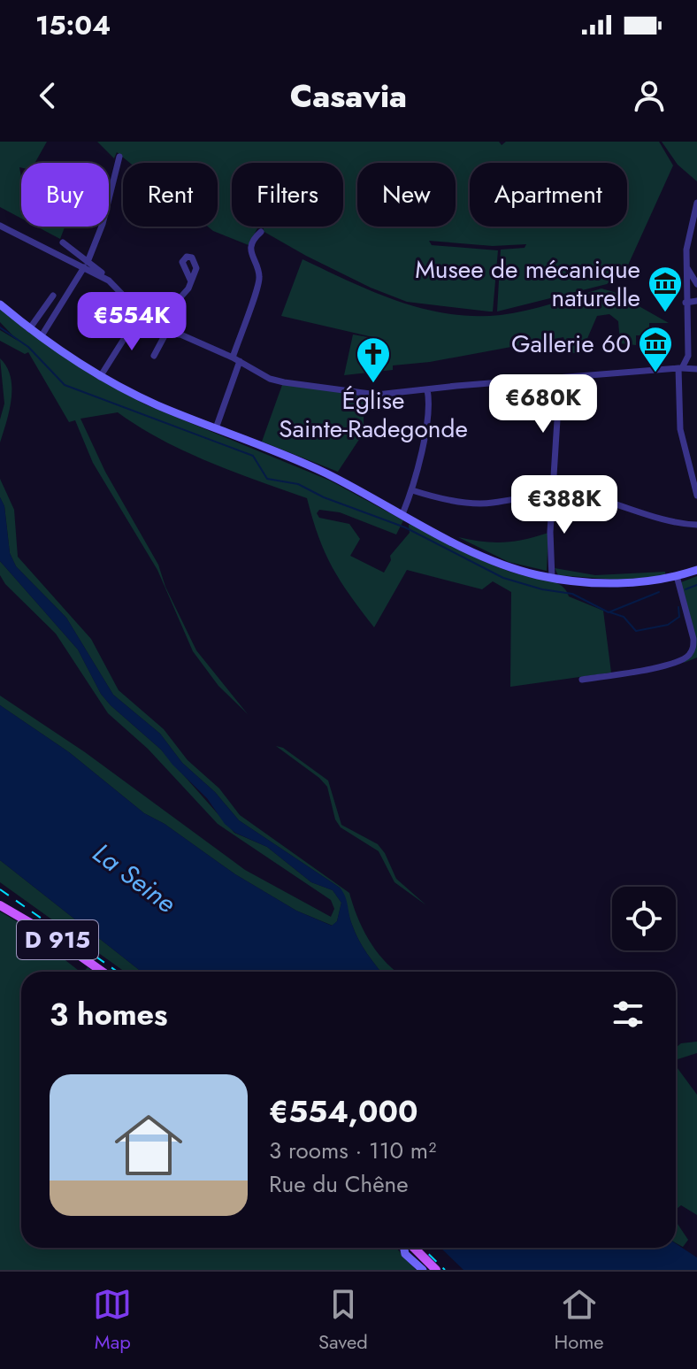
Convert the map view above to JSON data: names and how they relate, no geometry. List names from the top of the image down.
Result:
{
  "streets": {
    "main road": ["D 915"]
  },
  "water": ["La Seine"],
  "places": {
    "museum": ["Musee de mécanique naturelle", "Gallerie 60"],
    "church": ["Église Sainte-Radegonde"]
  },
  "page": {
    "status": "15:04",
    "header": "Casavia",
    "chip": [
      "Buy",
      "Rent",
      "Filters",
      "New",
      "Apartment"
    ],
    "price": ["€554K", "€680K", "€388K"],
    "heading": "3 homes",
    "list": [
      {
        "name": "€554,000",
        "note": "3 rooms · 110 m² · Rue du Chêne"
      }
    ],
    "tabs": ["Map", "Saved", "Home"]
  }
}
